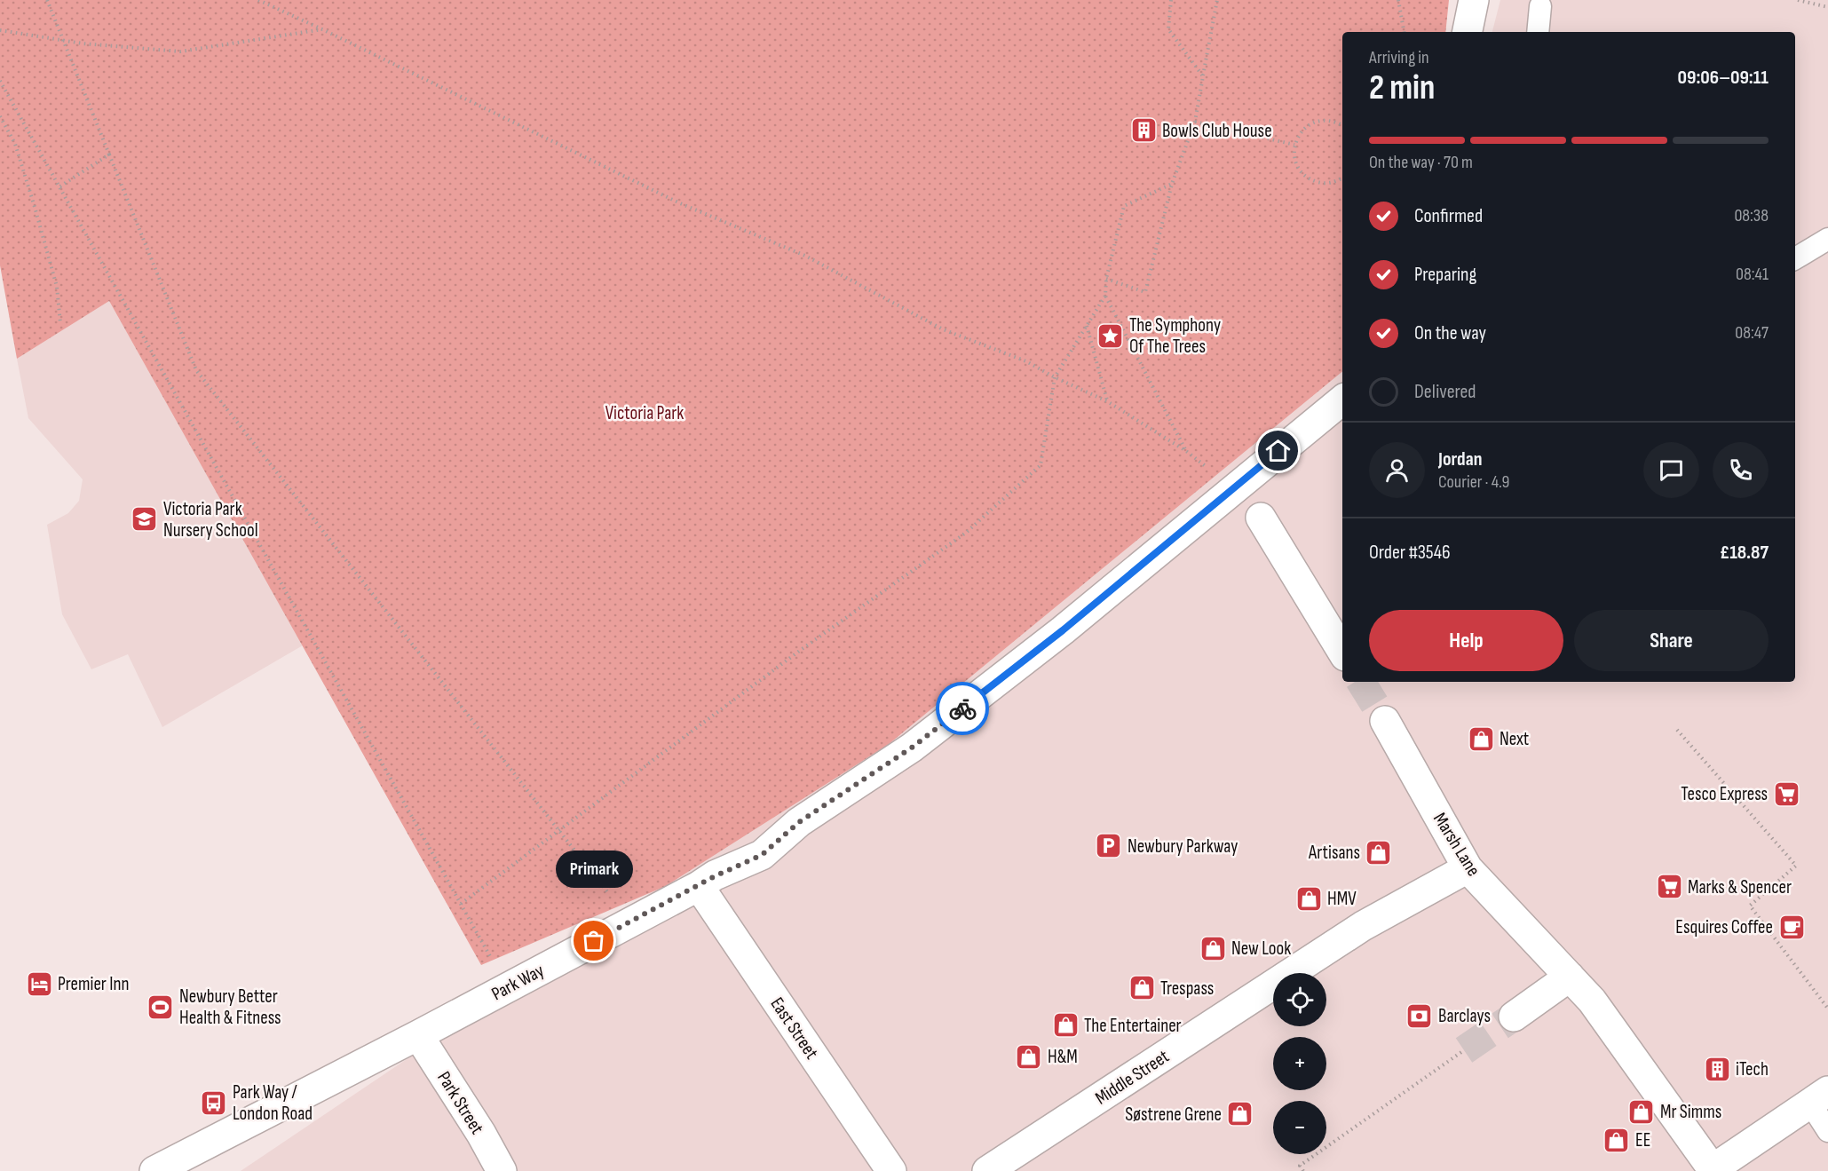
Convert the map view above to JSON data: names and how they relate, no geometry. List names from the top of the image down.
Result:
{
  "streets": {
    "street": [
      "Marsh Lane",
      "Park Way",
      "East Street",
      "Middle Street",
      "Park Street"
    ]
  },
  "crossings": [
    ["Marsh Lane", "Middle Street"],
    ["Park Way", "East Street"],
    ["Park Way", "Park Street"]
  ],
  "parks": ["Victoria Park"],
  "places": {
    "building": ["Bowls Club House", "iTech"],
    "place": ["The Symphony Of The Trees"],
    "school or university": ["Victoria Park Nursery School"],
    "shop": [
      "Next",
      "Artisans",
      "HMV",
      "New Look",
      "Trespass",
      "The Entertainer",
      "H&M",
      "Mr Simms",
      "Søstrene Grene",
      "EE"
    ],
    "supermarket": ["Tesco Express", "Marks & Spencer"],
    "parking": ["Newbury Parkway"],
    "cafe": ["Esquires Coffee"],
    "other": ["Primark"],
    "hotel": ["Premier Inn"],
    "sports": ["Newbury Better Health & Fitness"],
    "bank": ["Barclays"],
    "bus stop": ["Park Way / London Road"]
  },
  "page": {
    "heading": ["2 min", "Arriving in", "09:06–09:11"],
    "panel": [
      "Jordan",
      "Courier · 4.9",
      "Order #3546",
      "£18.87"
    ],
    "bar": "On the way · 70 m",
    "list": [
      ["Confirmed", "08:38"],
      ["Preparing", "08:41"],
      ["On the way", "08:47"],
      "Delivered"
    ],
    "buttons": ["Help", "Share"],
    "bubble": "Primark",
    "map_buttons": ["+", "−"]
  }
}
